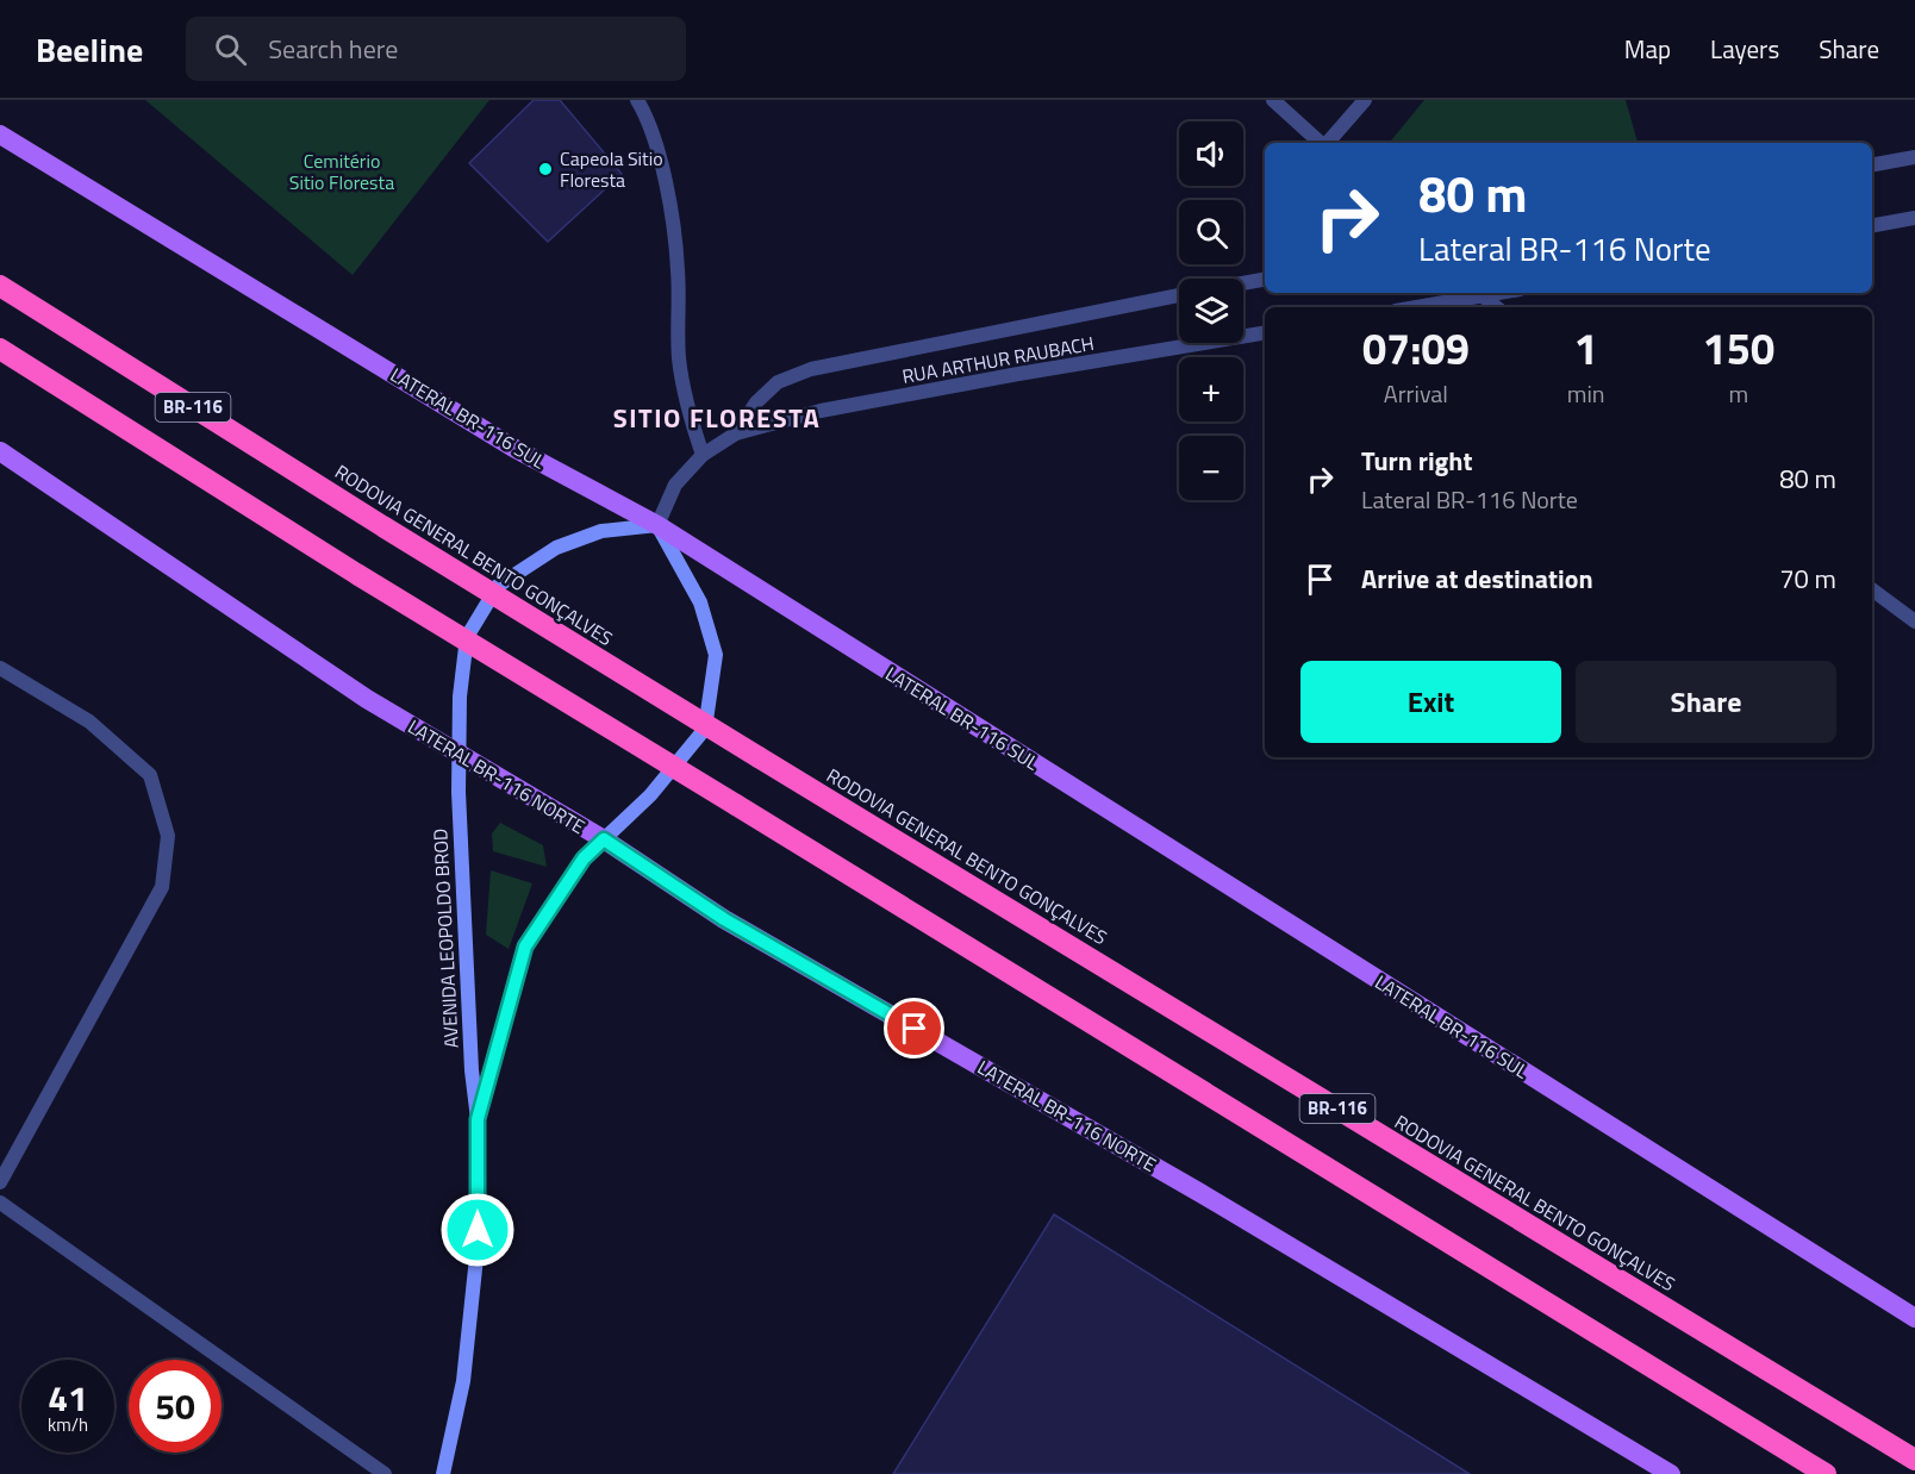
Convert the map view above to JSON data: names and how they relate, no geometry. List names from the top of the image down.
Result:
{
  "streets": {
    "highway": ["BR-116", "RODOVIA GENERAL BENTO GONÇALVES"],
    "main road": ["LATERAL BR-116 SUL", "LATERAL BR-116 NORTE", "AVENIDA LEOPOLDO BROD"],
    "street": ["RUA ARTHUR RAUBACH"]
  },
  "crossings": [
    ["RUA ARTHUR RAUBACH", "LATERAL BR-116 SUL"],
    ["RUA ARTHUR RAUBACH", "AVENIDA LEOPOLDO BROD"],
    ["LATERAL BR-116 SUL", "AVENIDA LEOPOLDO BROD"],
    ["LATERAL BR-116 NORTE", "AVENIDA LEOPOLDO BROD"]
  ],
  "districts": ["SITIO FLORESTA"],
  "parks": ["Cemitério Sitio Floresta"],
  "places": ["Capeola Sitio Floresta"],
  "page": {
    "header": "Beeline",
    "search": "Search here",
    "nav": ["Map", "Layers", "Share"],
    "map_buttons": ["+", "−"],
    "turn": ["80 m", "Lateral BR-116 Norte"],
    "eta": [
      "07:09",
      "Arrival",
      "1",
      "min",
      "150",
      "m"
    ],
    "list": [
      {
        "name": "Turn right",
        "note": "Lateral BR-116 Norte",
        "value": "80 m"
      },
      {
        "name": "Arrive at destination",
        "value": "70 m"
      }
    ],
    "buttons": ["Exit", "Share"],
    "speed": "41 km/h",
    "limit": "50"
  }
}
